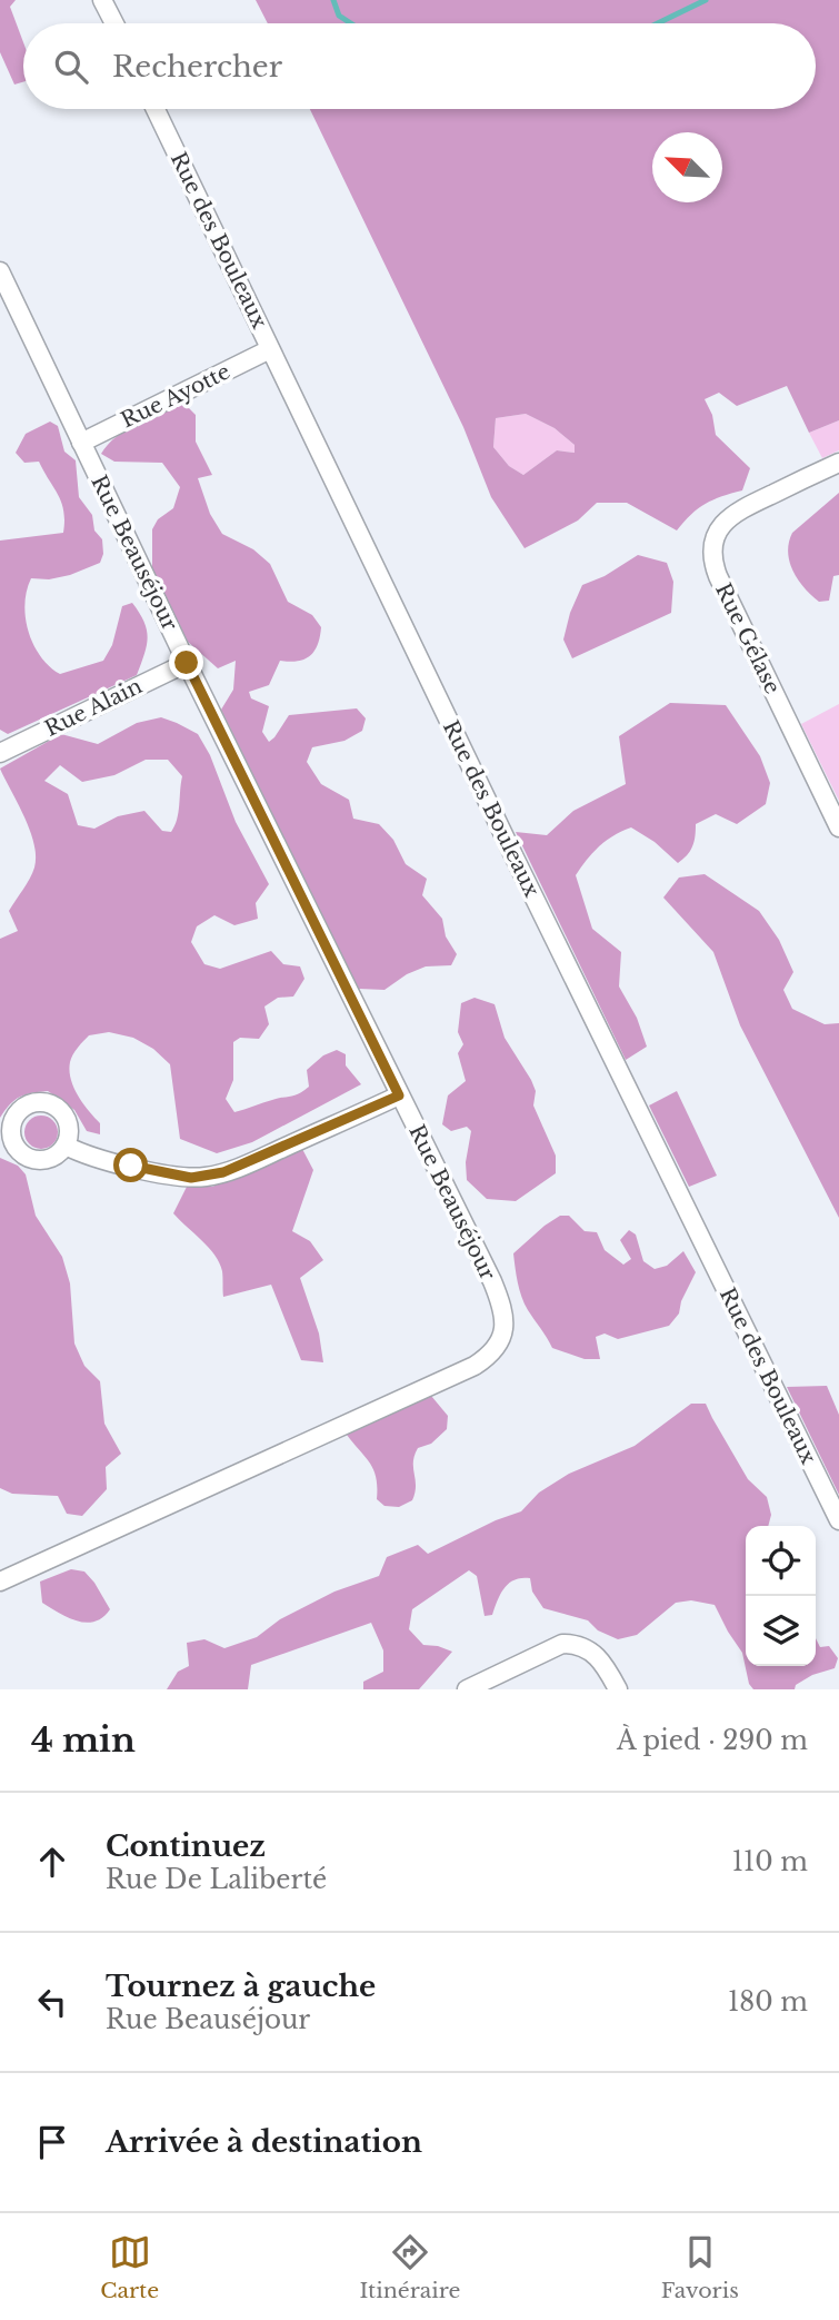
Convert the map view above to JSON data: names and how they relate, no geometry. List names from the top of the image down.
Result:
{
  "streets": {
    "street": [
      "Rue des Bouleaux",
      "Rue Ayotte",
      "Rue Beauséjour",
      "Rue Gélase",
      "Rue Alain"
    ]
  },
  "crossings": [
    ["Rue des Bouleaux", "Rue Ayotte"],
    ["Rue Ayotte", "Rue Beauséjour"],
    ["Rue Beauséjour", "Rue Alain"]
  ],
  "north": "top left",
  "page": {
    "search": "Rechercher",
    "heading": ["4 min", "À pied · 290 m"],
    "list": [
      ["Continuez", "Rue De Laliberté", "110 m"],
      ["Tournez à gauche", "Rue Beauséjour", "180 m"],
      "Arrivée à destination"
    ],
    "nav": ["Carte", "Itinéraire", "Favoris"]
  }
}
